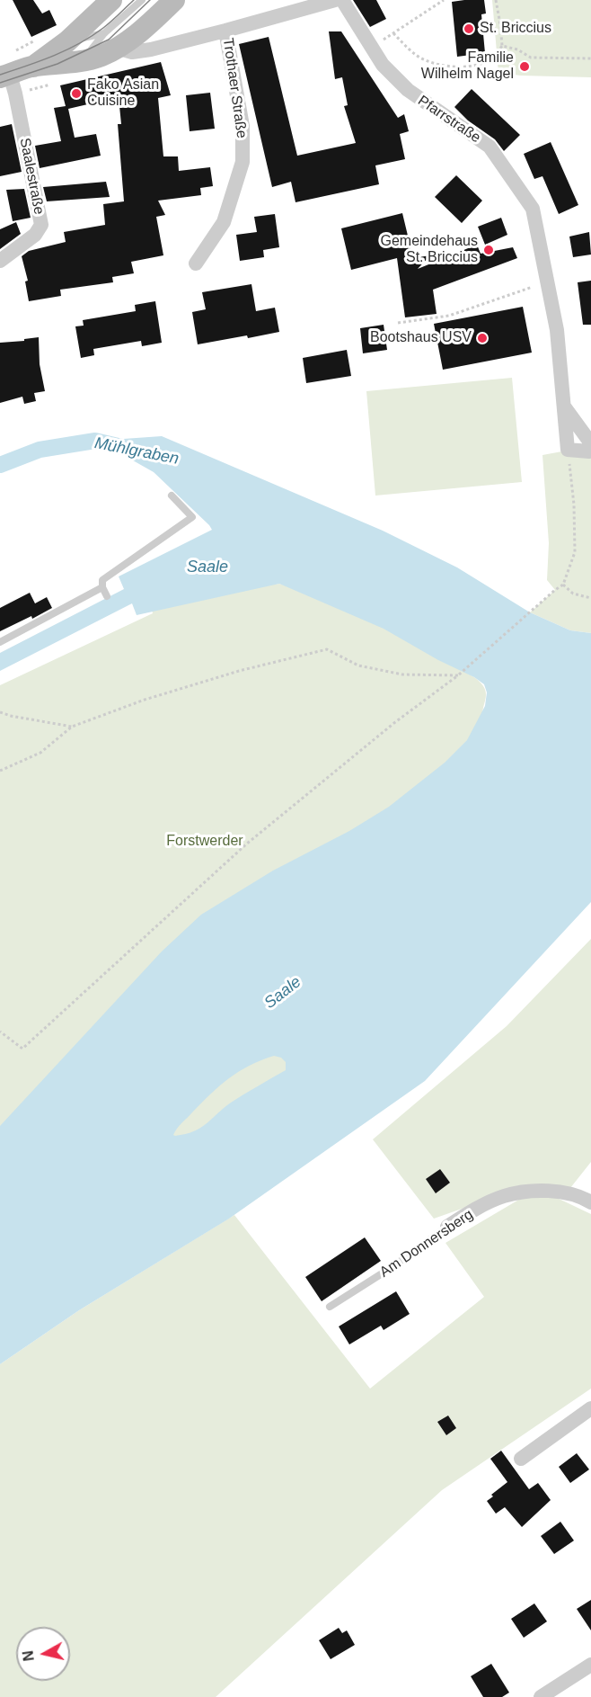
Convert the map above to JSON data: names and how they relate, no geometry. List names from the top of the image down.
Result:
{
  "streets": {
    "street": [
      "Trothaer Straße",
      "Pfarrstraße",
      "Saalestraße",
      "Am Donnersberg"
    ]
  },
  "water": ["Mühlgraben", "Saale"],
  "parks": ["Forstwerder"],
  "places": [
    "St. Briccius",
    "Familie Wilhelm Nagel",
    "Fako Asian Cuisine",
    "Gemeindehaus St. Briccius",
    "Bootshaus USV"
  ],
  "north": "left"
}
